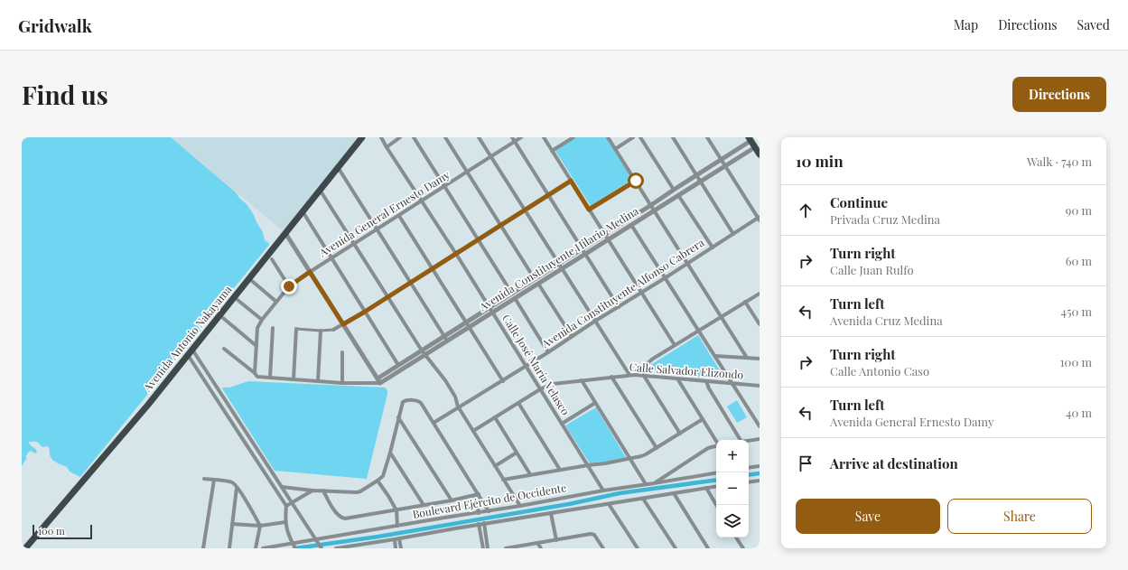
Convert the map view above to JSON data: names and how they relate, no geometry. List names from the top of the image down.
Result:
{
  "streets": {
    "main road": ["Avenida Antonio Nakayama"],
    "street": [
      "Avenida General Ernesto Damy",
      "Avenida Constituyente Hilario Medina",
      "Avenida Constituyente Alfonso Cabrera",
      "Calle José María Velasco",
      "Calle Salvador Elizondo",
      "Boulevard Ejército de Occidente"
    ]
  },
  "crossings": [
    ["Avenida General Ernesto Damy", "Avenida Constituyente Hilario Medina"],
    ["Avenida General Ernesto Damy", "Calle José María Velasco"],
    ["Avenida Constituyente Hilario Medina", "Calle José María Velasco"],
    ["Avenida Constituyente Alfonso Cabrera", "Calle José María Velasco"],
    ["Calle José María Velasco", "Calle Salvador Elizondo"],
    ["Calle José María Velasco", "Boulevard Ejército de Occidente"]
  ],
  "scale_bar": "100 m",
  "page": {
    "header": "Gridwalk",
    "nav": ["Map", "Directions", "Saved"],
    "buttons": [
      "Directions",
      ["Save", "Share"]
    ],
    "title": "Find us",
    "heading": ["10 min", "Walk · 740 m"],
    "list": [
      ["Continue", "Privada Cruz Medina", "90 m"],
      ["Turn right", "Calle Juan Rulfo", "60 m"],
      ["Turn left", "Avenida Cruz Medina", "450 m"],
      ["Turn right", "Calle Antonio Caso", "100 m"],
      ["Turn left", "Avenida General Ernesto Damy", "40 m"],
      "Arrive at destination"
    ],
    "map_buttons": ["+", "−"],
    "scale": "100 m"
  }
}
